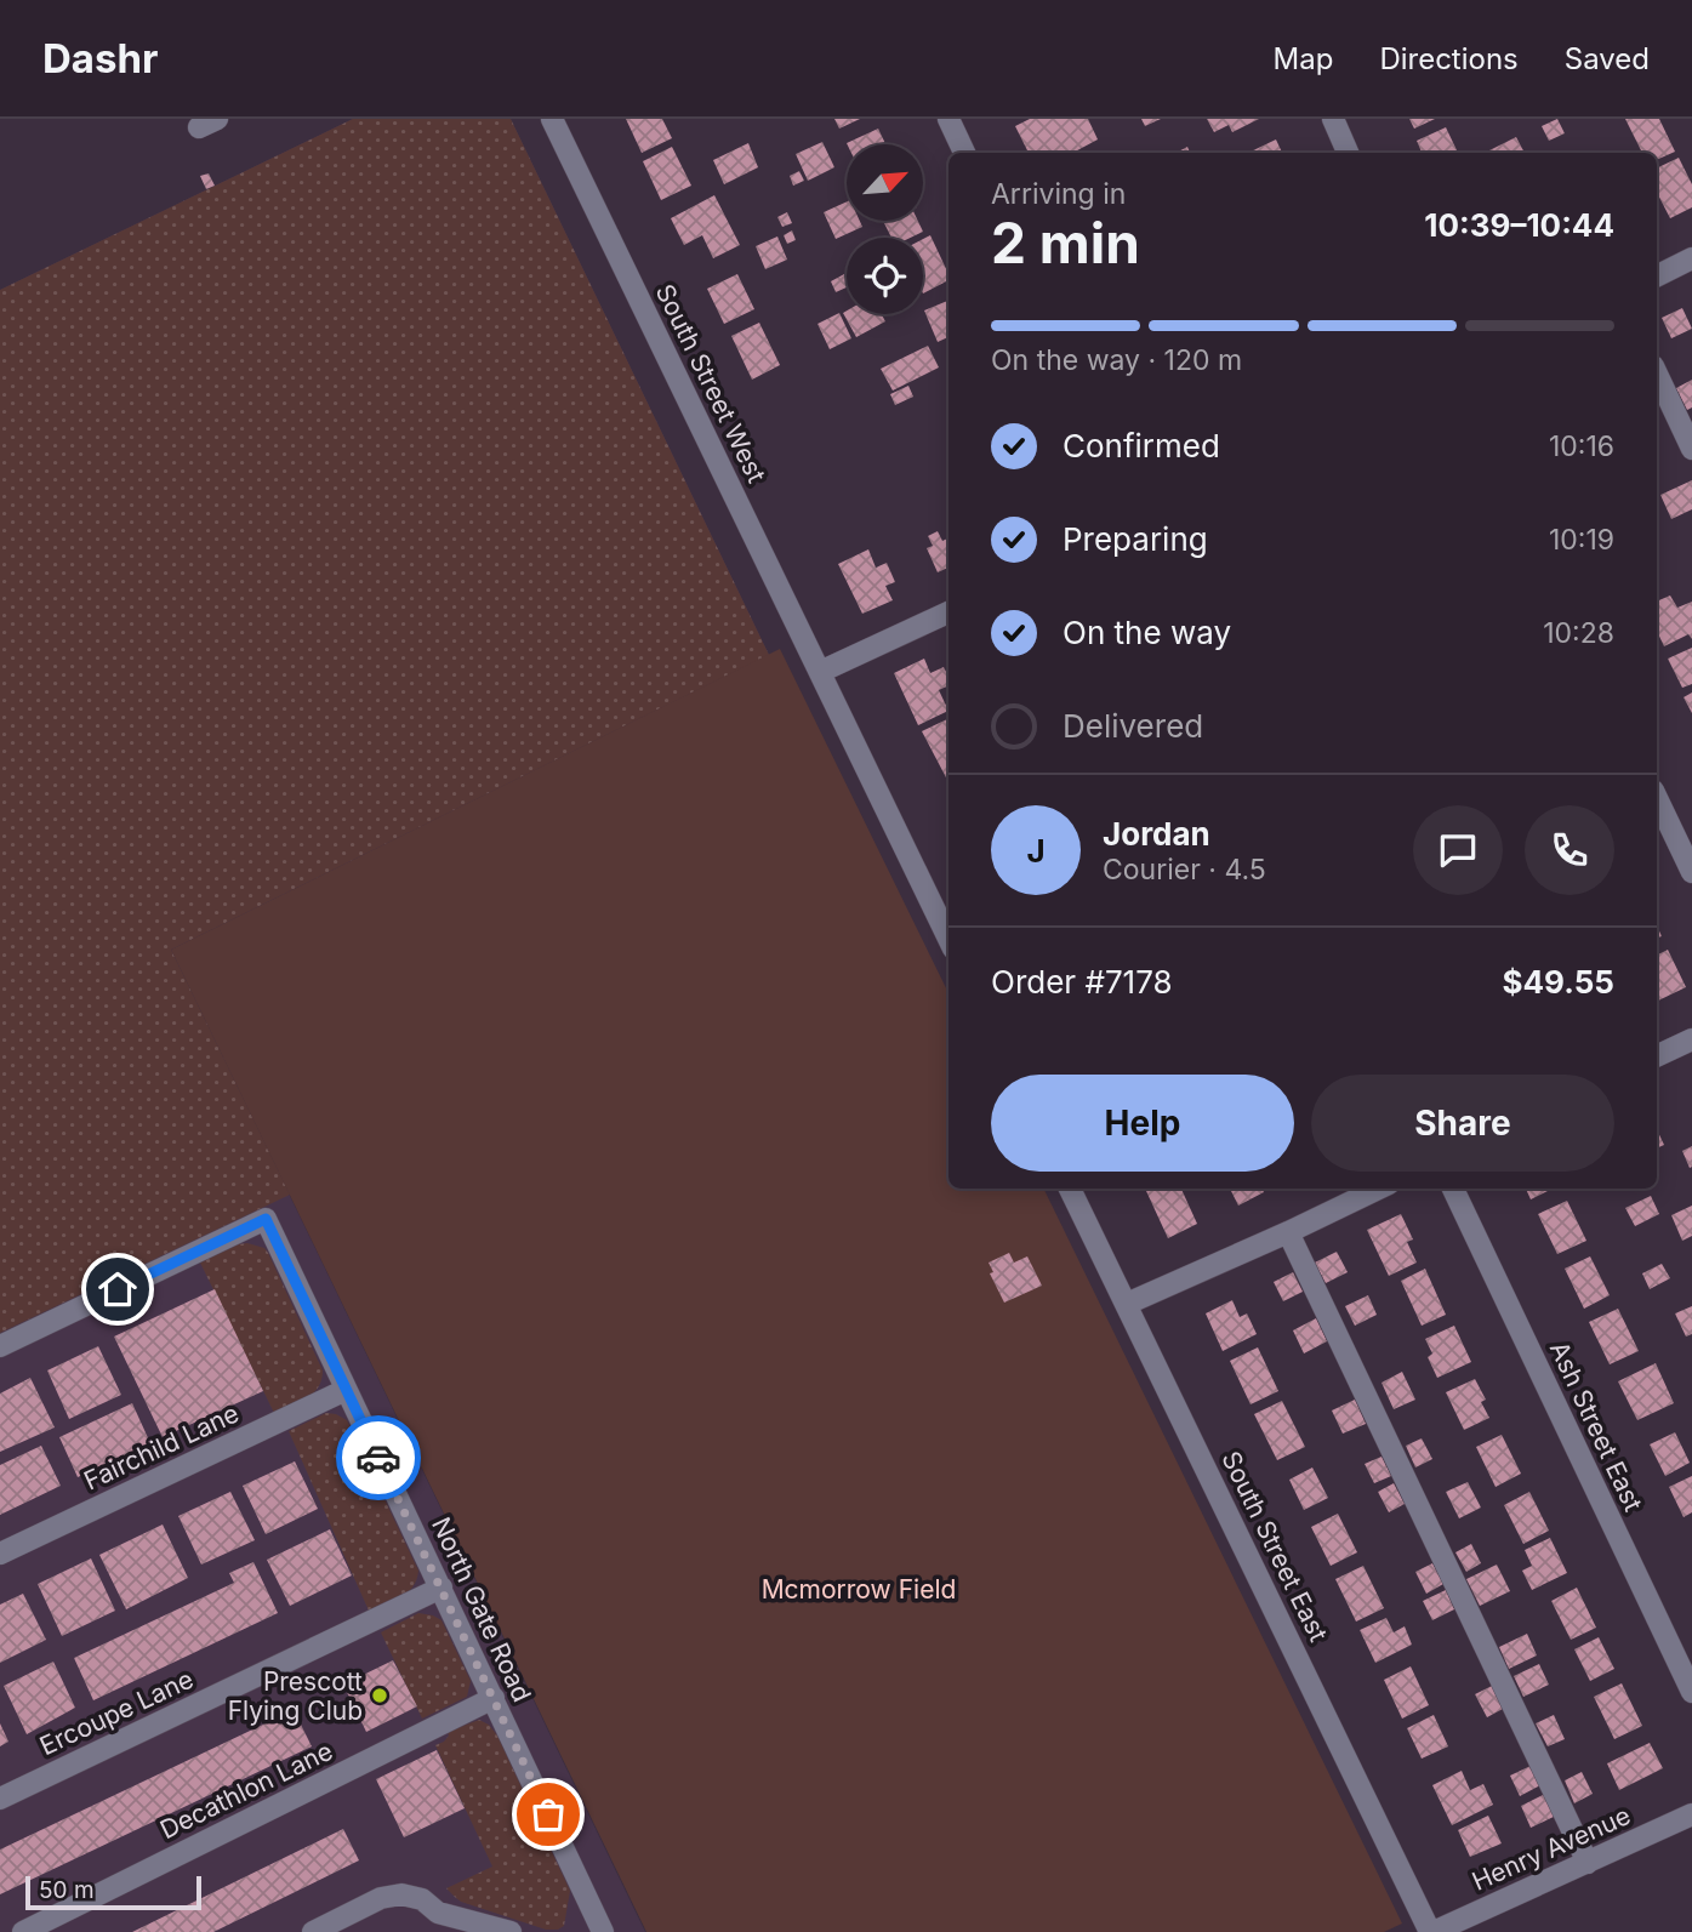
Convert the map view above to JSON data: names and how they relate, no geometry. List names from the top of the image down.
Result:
{
  "streets": {
    "street": [
      "South Street West",
      "Ash Street East",
      "Fairchild Lane",
      "South Street East",
      "North Gate Road",
      "Ercoupe Lane",
      "Decathlon Lane",
      "Henry Avenue"
    ]
  },
  "crossings": [
    ["Fairchild Lane", "North Gate Road"],
    ["South Street East", "Henry Avenue"],
    ["North Gate Road", "Ercoupe Lane"],
    ["North Gate Road", "Decathlon Lane"]
  ],
  "parks": ["Mcmorrow Field"],
  "places": ["Prescott Flying Club"],
  "scale_bar": "50 m",
  "north": "top right",
  "page": {
    "header": "Dashr",
    "nav": ["Map", "Directions", "Saved"],
    "heading": ["2 min", "Arriving in", "10:39–10:44"],
    "panel": [
      "Jordan",
      "Courier · 4.5",
      "Order #7178",
      "$49.55"
    ],
    "bar": "On the way · 120 m",
    "list": [
      ["Confirmed", "10:16"],
      ["Preparing", "10:19"],
      ["On the way", "10:28"],
      "Delivered"
    ],
    "round": "J",
    "buttons": ["Help", "Share"],
    "scale": "50 m"
  }
}
